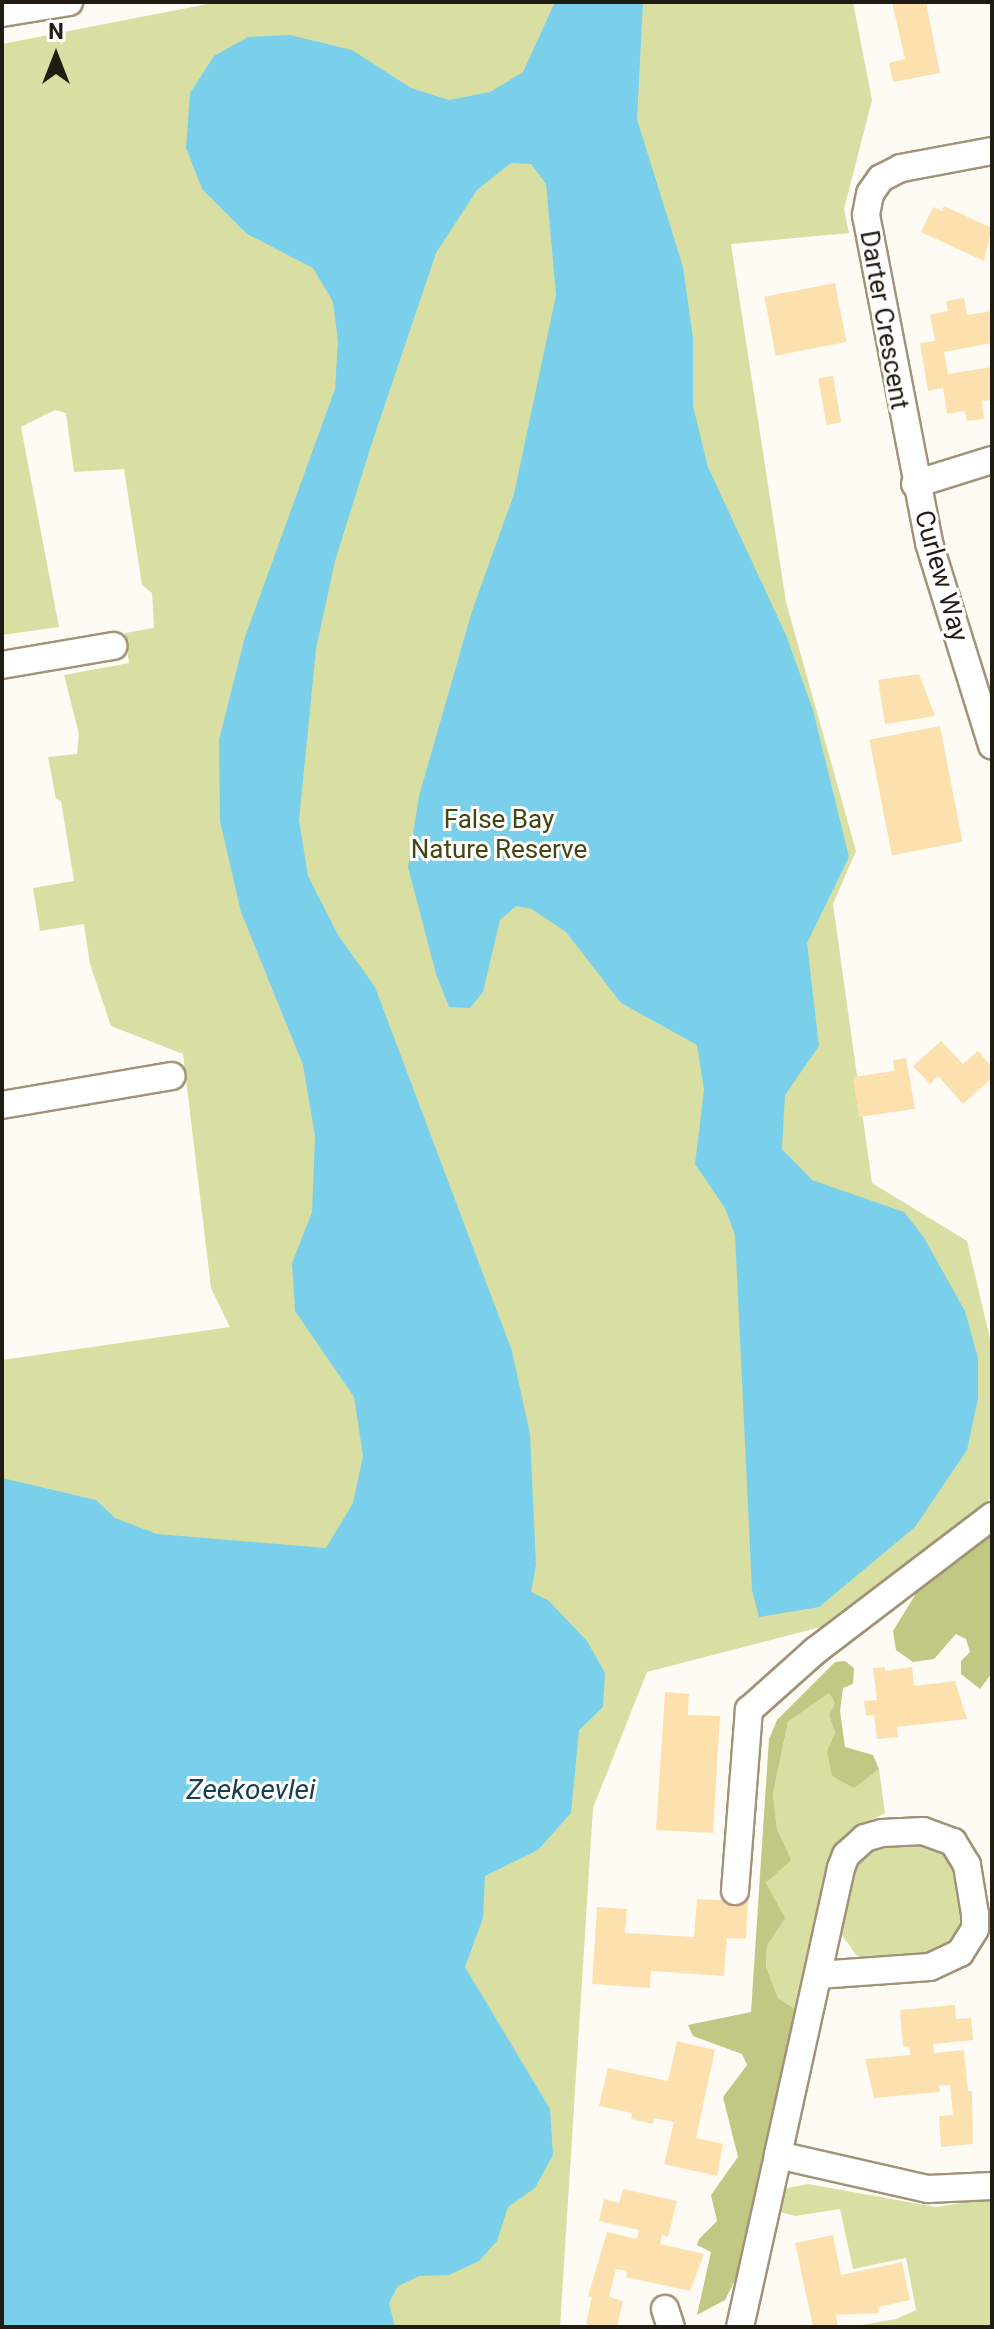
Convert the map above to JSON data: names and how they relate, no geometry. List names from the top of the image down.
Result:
{
  "streets": {
    "street": ["Darter Crescent", "Curlew Way"]
  },
  "crossings": [
    ["Darter Crescent", "Curlew Way"]
  ],
  "water": ["Zeekoevlei"],
  "parks": ["False Bay Nature Reserve"],
  "north": "top"
}
